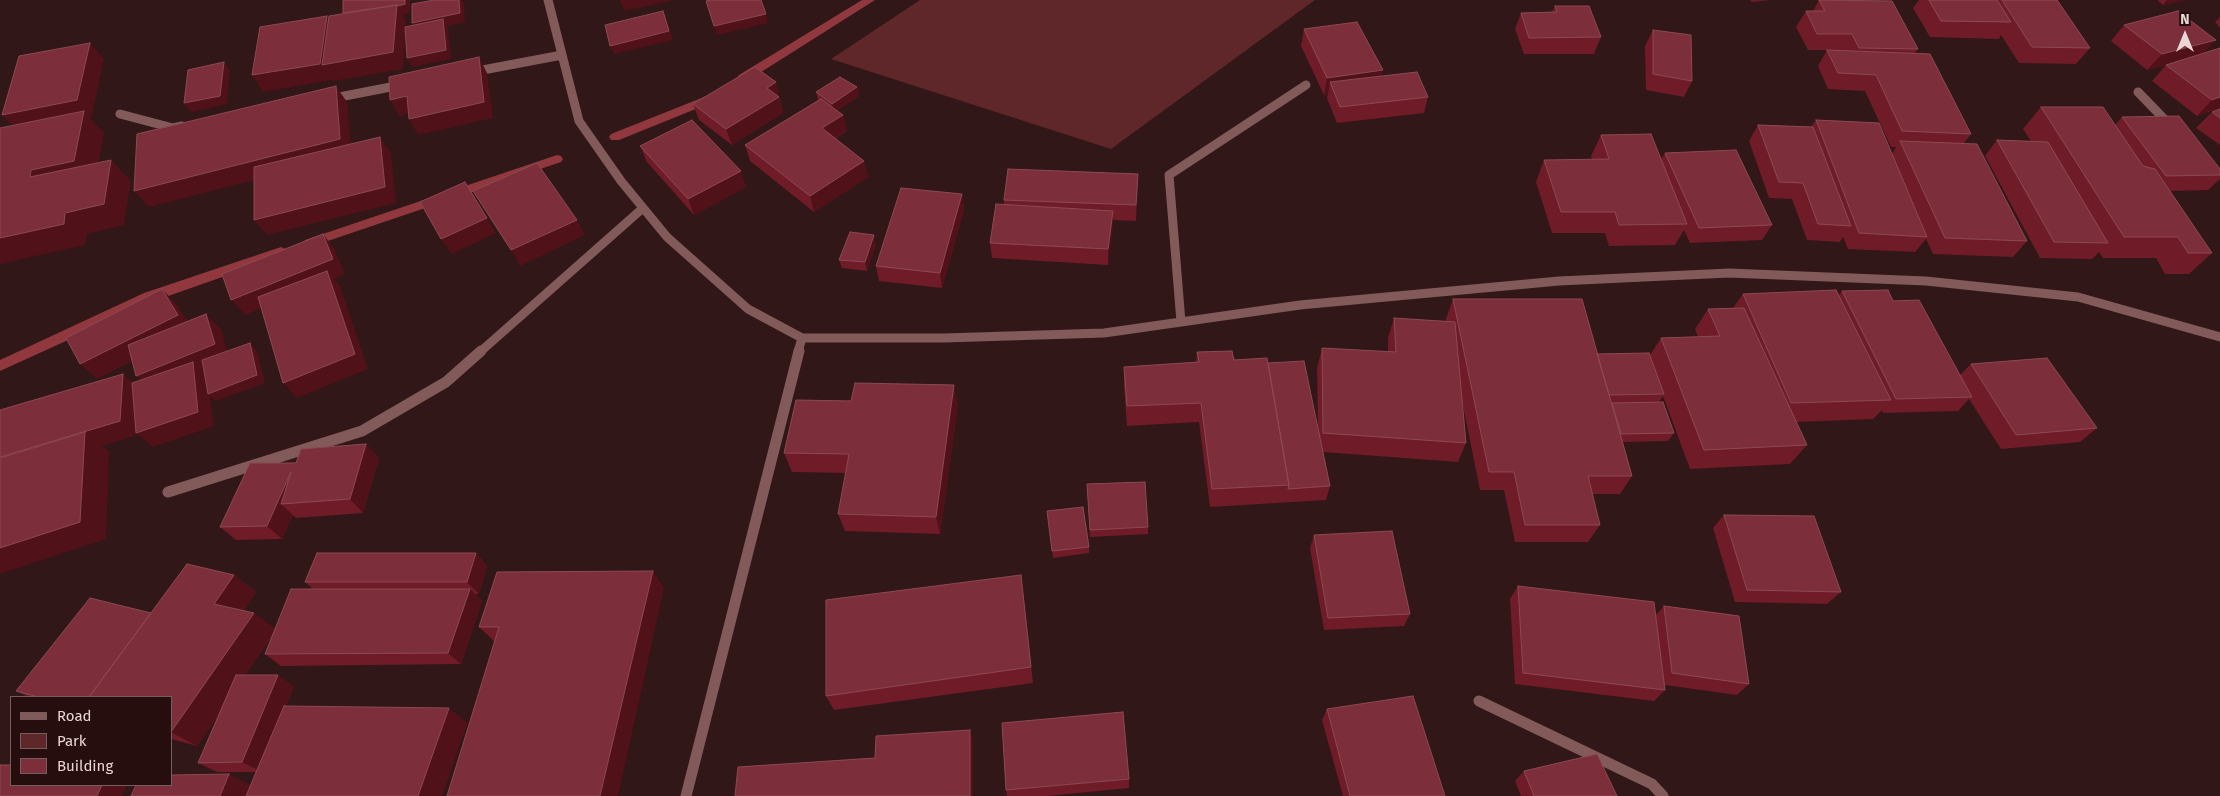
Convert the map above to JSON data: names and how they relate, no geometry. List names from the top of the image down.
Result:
{
  "legend": ["Road", "Park", "Building"],
  "north": "top"
}
